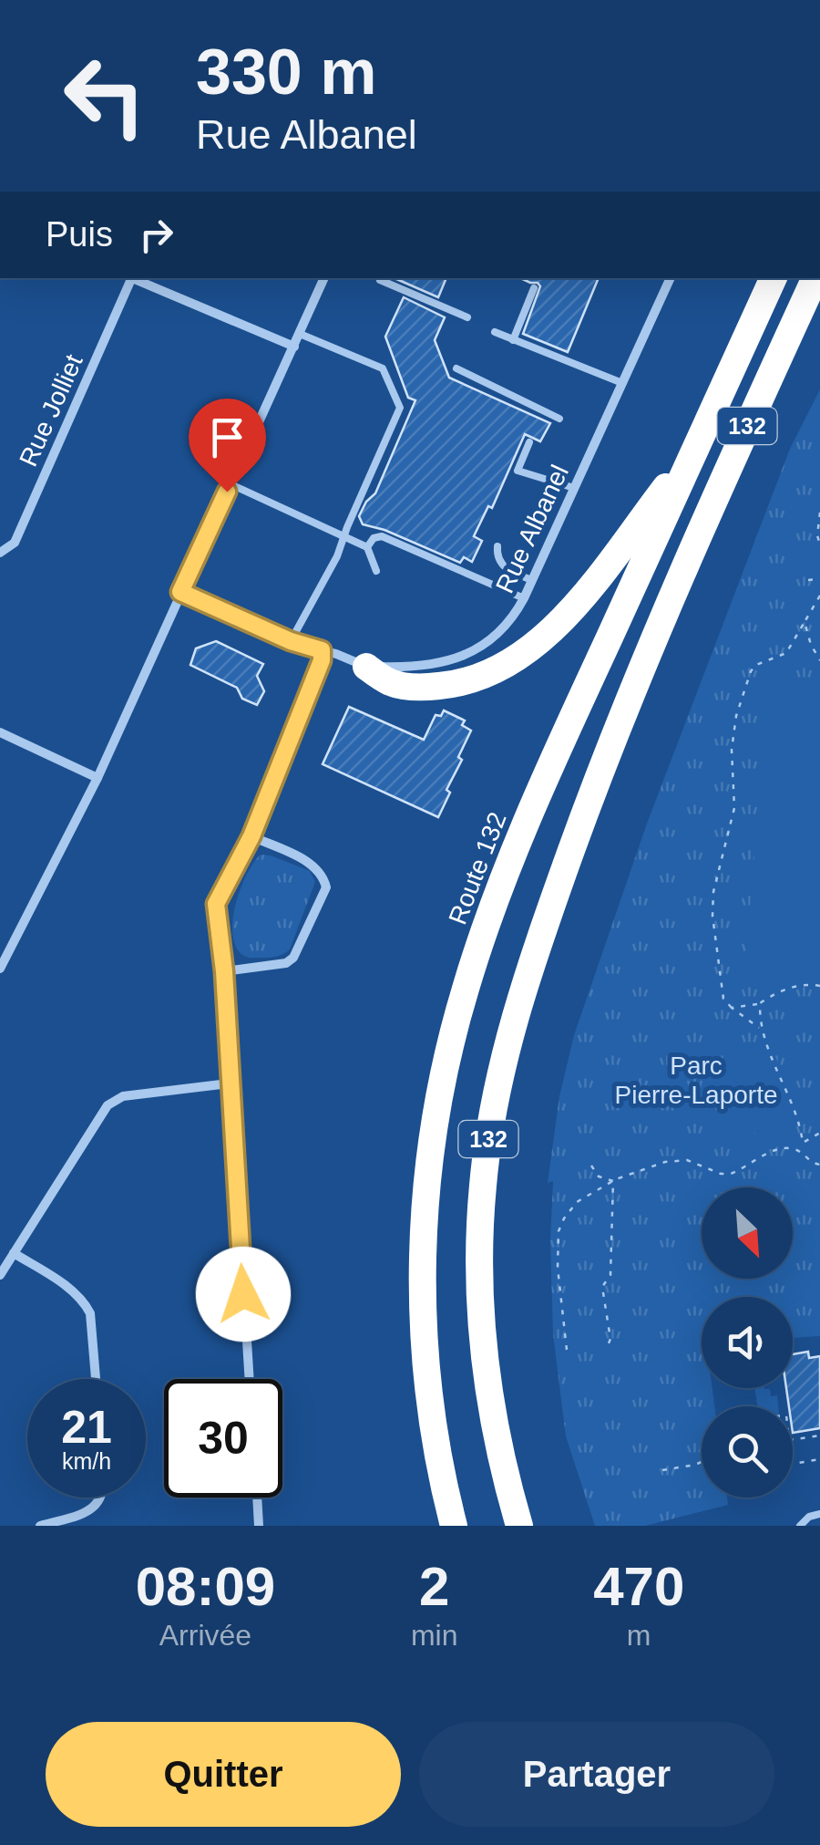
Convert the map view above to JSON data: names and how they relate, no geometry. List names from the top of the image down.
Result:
{
  "streets": {
    "highway": ["132", "Route 132"],
    "street": ["Rue Jolliet", "Rue Albanel"]
  },
  "parks": ["Parc Pierre-Laporte"],
  "north": "bottom right",
  "page": {
    "turn": ["330 m", "Rue Albanel"],
    "then": "Puis",
    "speed": "21 km/h",
    "limit": "30",
    "eta": [
      "08:09",
      "Arrivée",
      "2",
      "min",
      "470",
      "m"
    ],
    "buttons": ["Quitter", "Partager"]
  }
}
